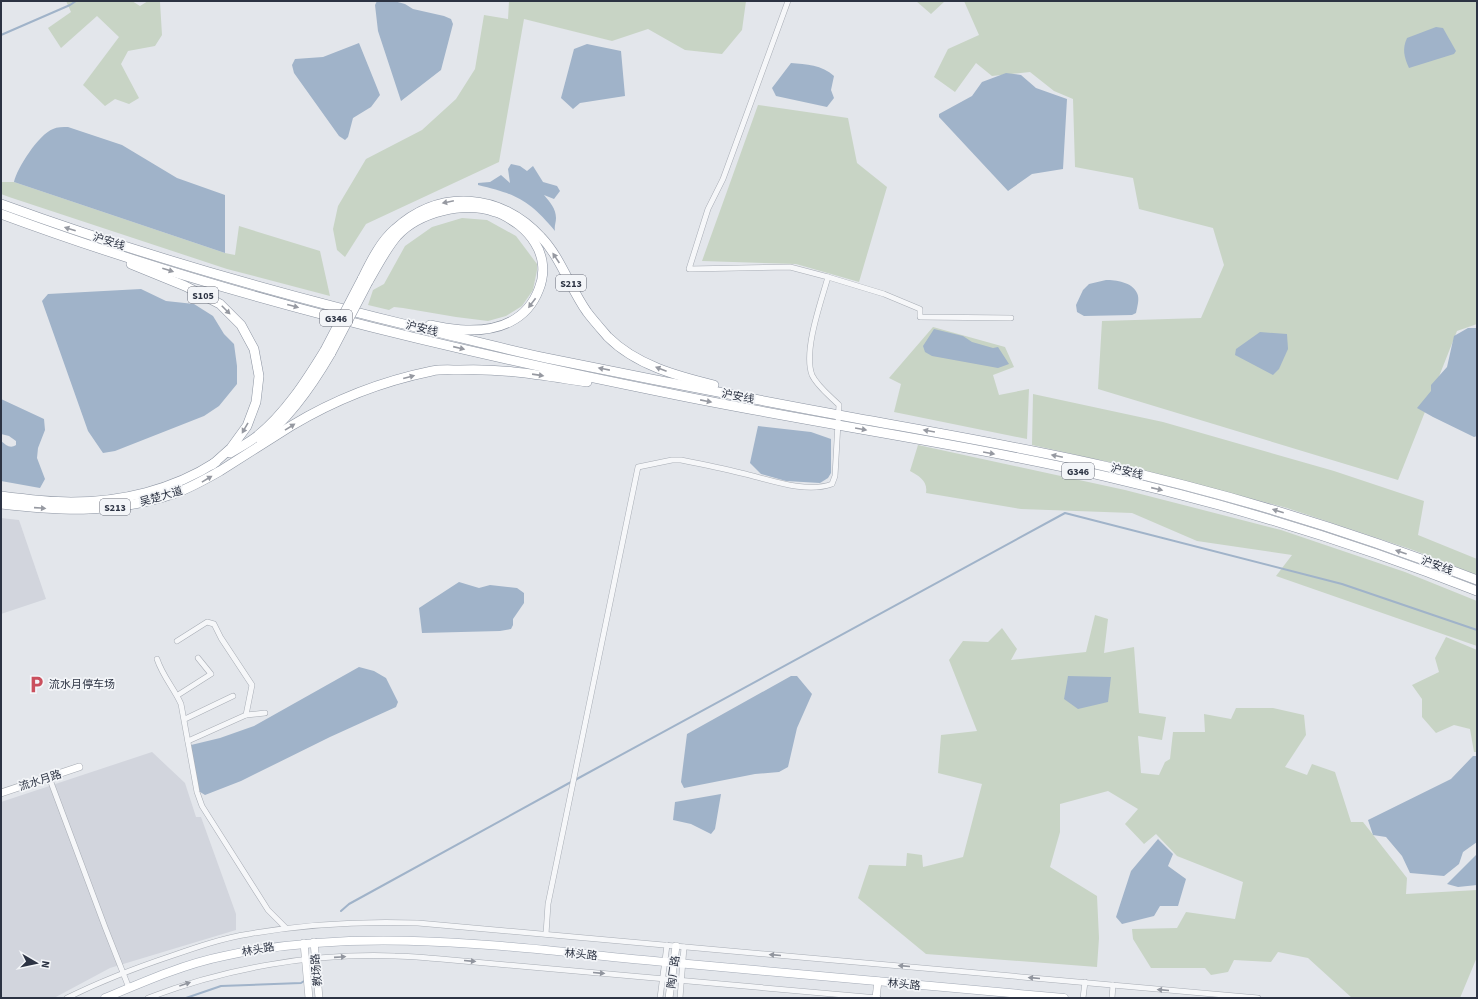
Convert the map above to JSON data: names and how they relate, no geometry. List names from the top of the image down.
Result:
{
  "streets": {
    "highway": [
      "沪安线",
      "S213",
      "S105",
      "G346",
      "吴楚大道"
    ],
    "main road": [
      "流水月路",
      "林头路",
      "教场路",
      "陶厂路"
    ]
  },
  "crossings": [
    ["沪安线", "S213"],
    ["沪安线", "S105"],
    ["S105", "吴楚大道"],
    ["林头路", "教场路"],
    ["林头路", "陶厂路"]
  ],
  "places": {
    "parking": ["流水月停车场"]
  },
  "north": "right"
}
